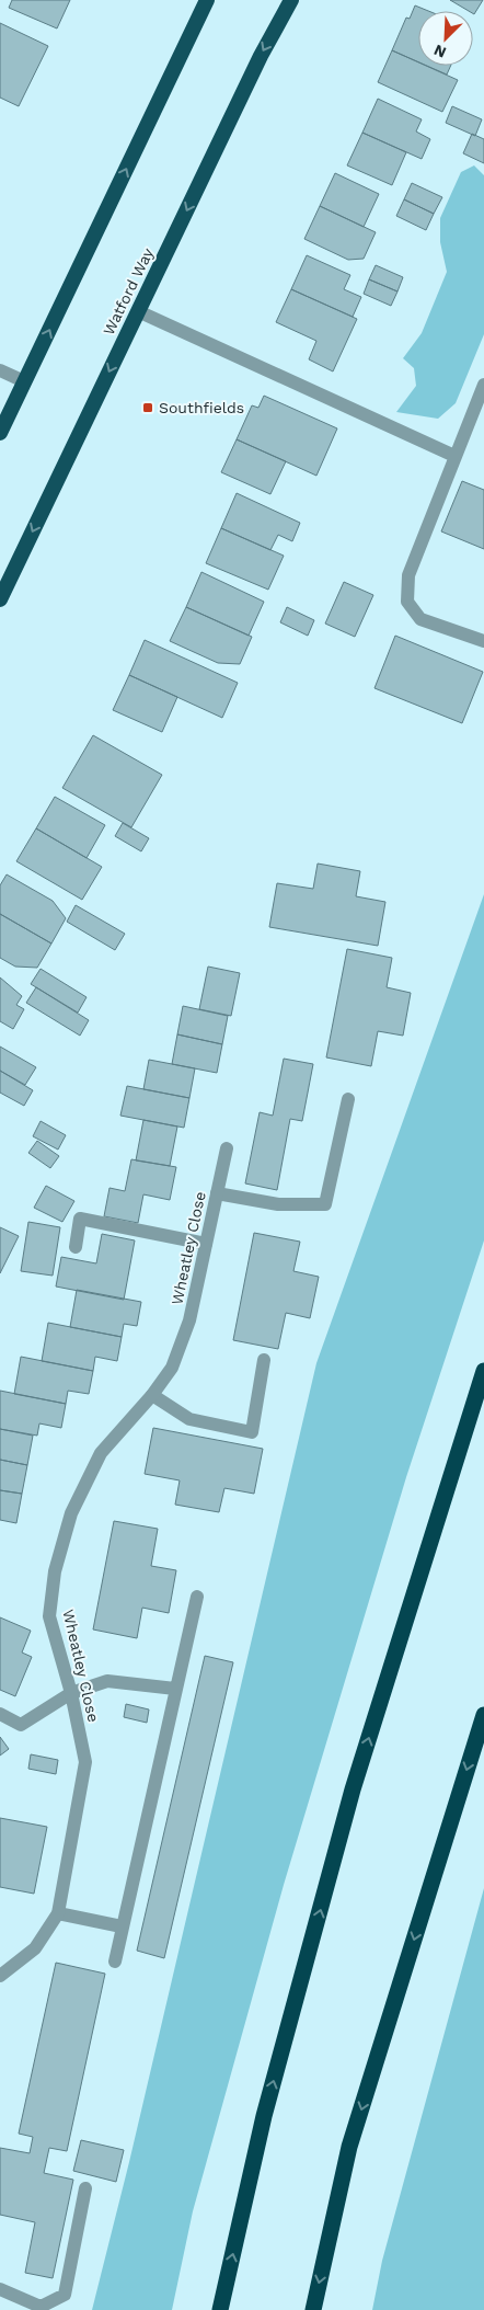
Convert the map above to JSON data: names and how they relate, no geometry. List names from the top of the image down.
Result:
{
  "streets": {
    "highway": ["Watford Way"],
    "street": ["Wheatley Close"]
  },
  "places": {
    "transit": ["Southfields"]
  },
  "north": "bottom left"
}
